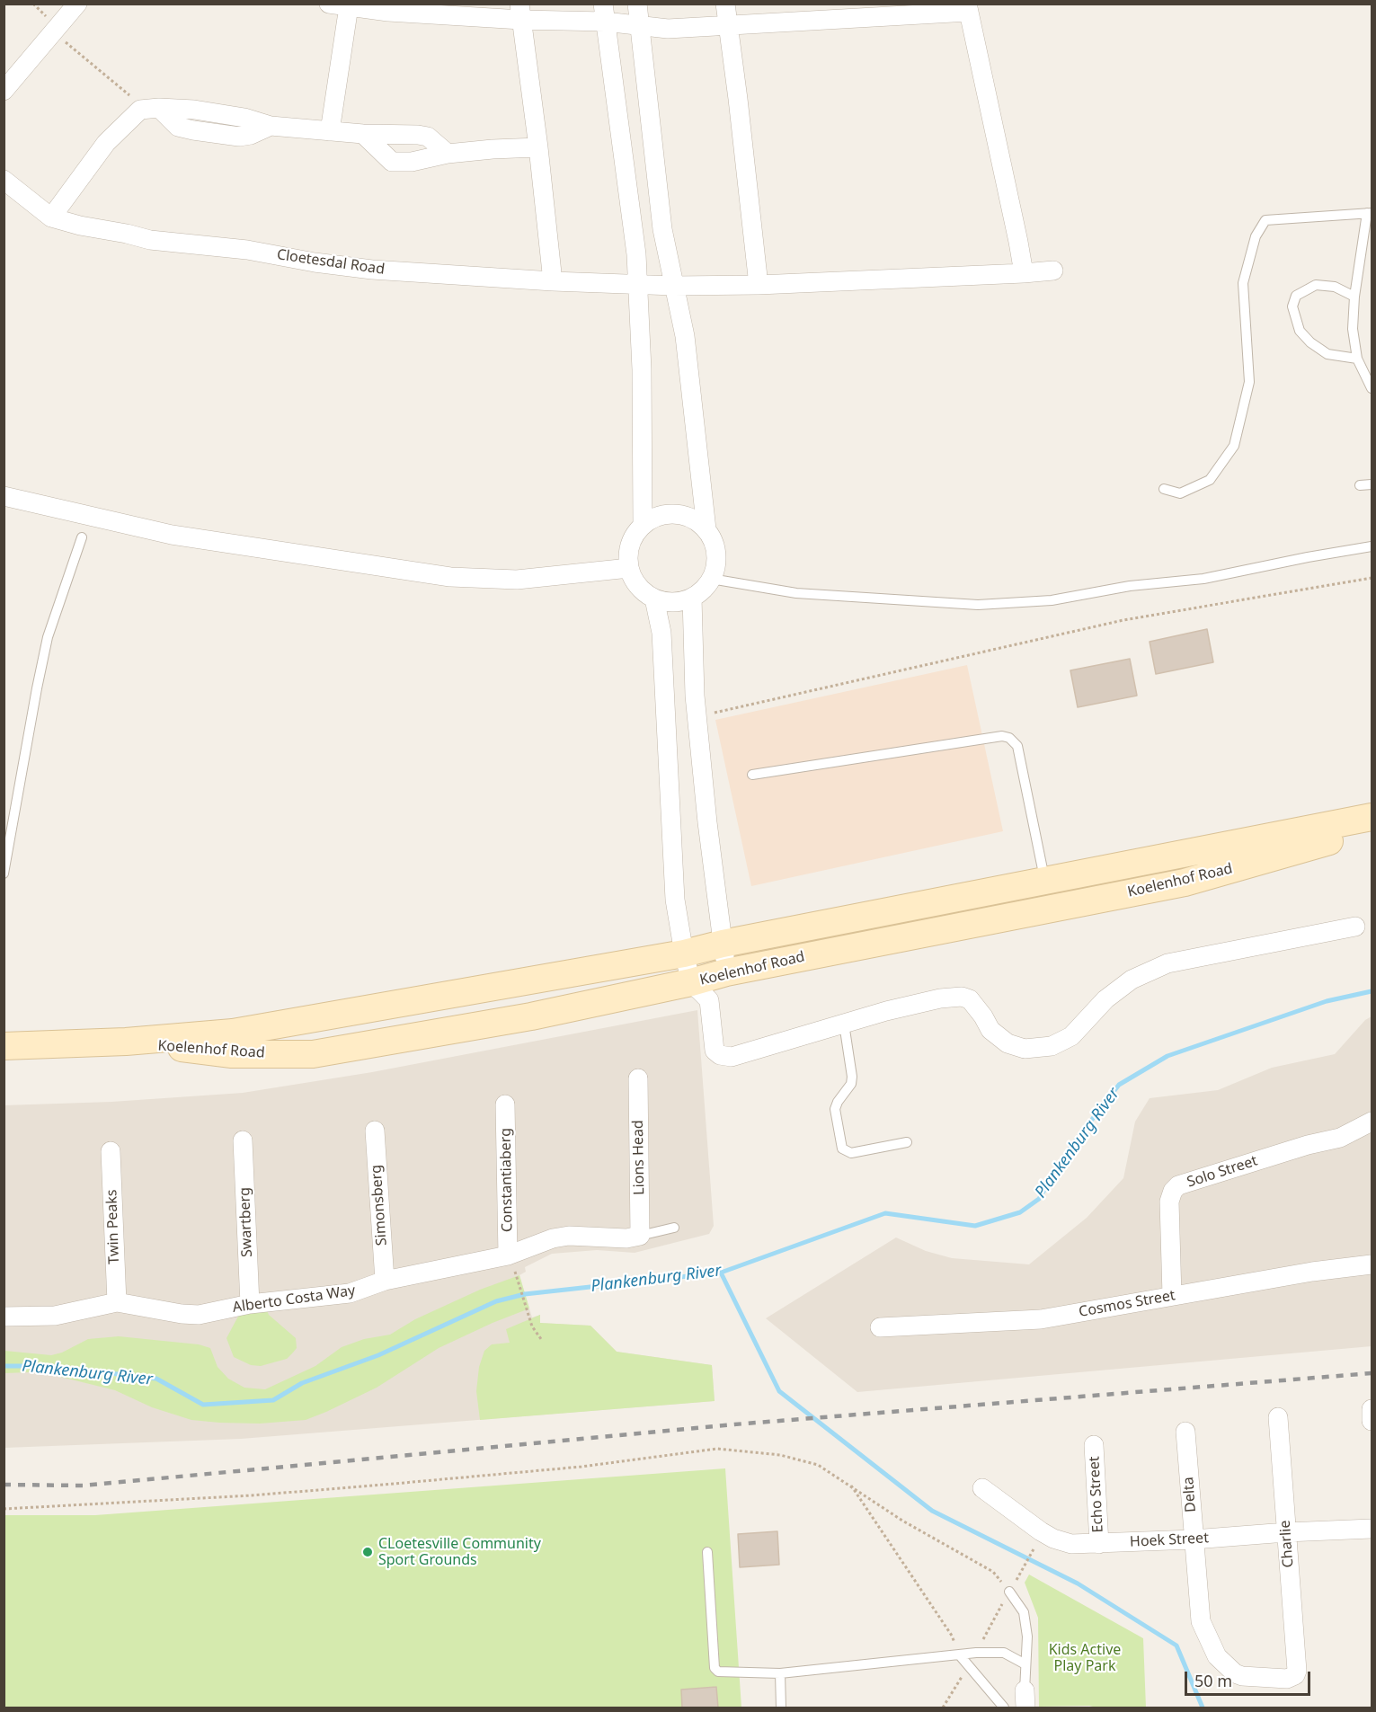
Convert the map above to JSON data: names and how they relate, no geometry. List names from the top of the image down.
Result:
{
  "streets": {
    "main road": ["Koelenhof Road"],
    "street": [
      "Cloetesdal Road",
      "Lions Head",
      "Solo Street",
      "Constantiaberg",
      "Simonsberg",
      "Swartberg",
      "Twin Peaks",
      "Alberto Costa Way",
      "Cosmos Street",
      "Echo Street",
      "Delta",
      "Hoek Street",
      "Charlie"
    ]
  },
  "crossings": [
    ["Lions Head", "Alberto Costa Way"],
    ["Solo Street", "Cosmos Street"],
    ["Constantiaberg", "Alberto Costa Way"],
    ["Simonsberg", "Alberto Costa Way"],
    ["Swartberg", "Alberto Costa Way"],
    ["Twin Peaks", "Alberto Costa Way"],
    ["Echo Street", "Hoek Street"],
    ["Delta", "Hoek Street"],
    ["Delta", "Charlie"],
    ["Hoek Street", "Charlie"]
  ],
  "water": ["Plankenburg River"],
  "parks": ["Kids Active Play Park"],
  "places": ["CLoetesville Community Sport Grounds"],
  "scale_bar": "50 m"
}
